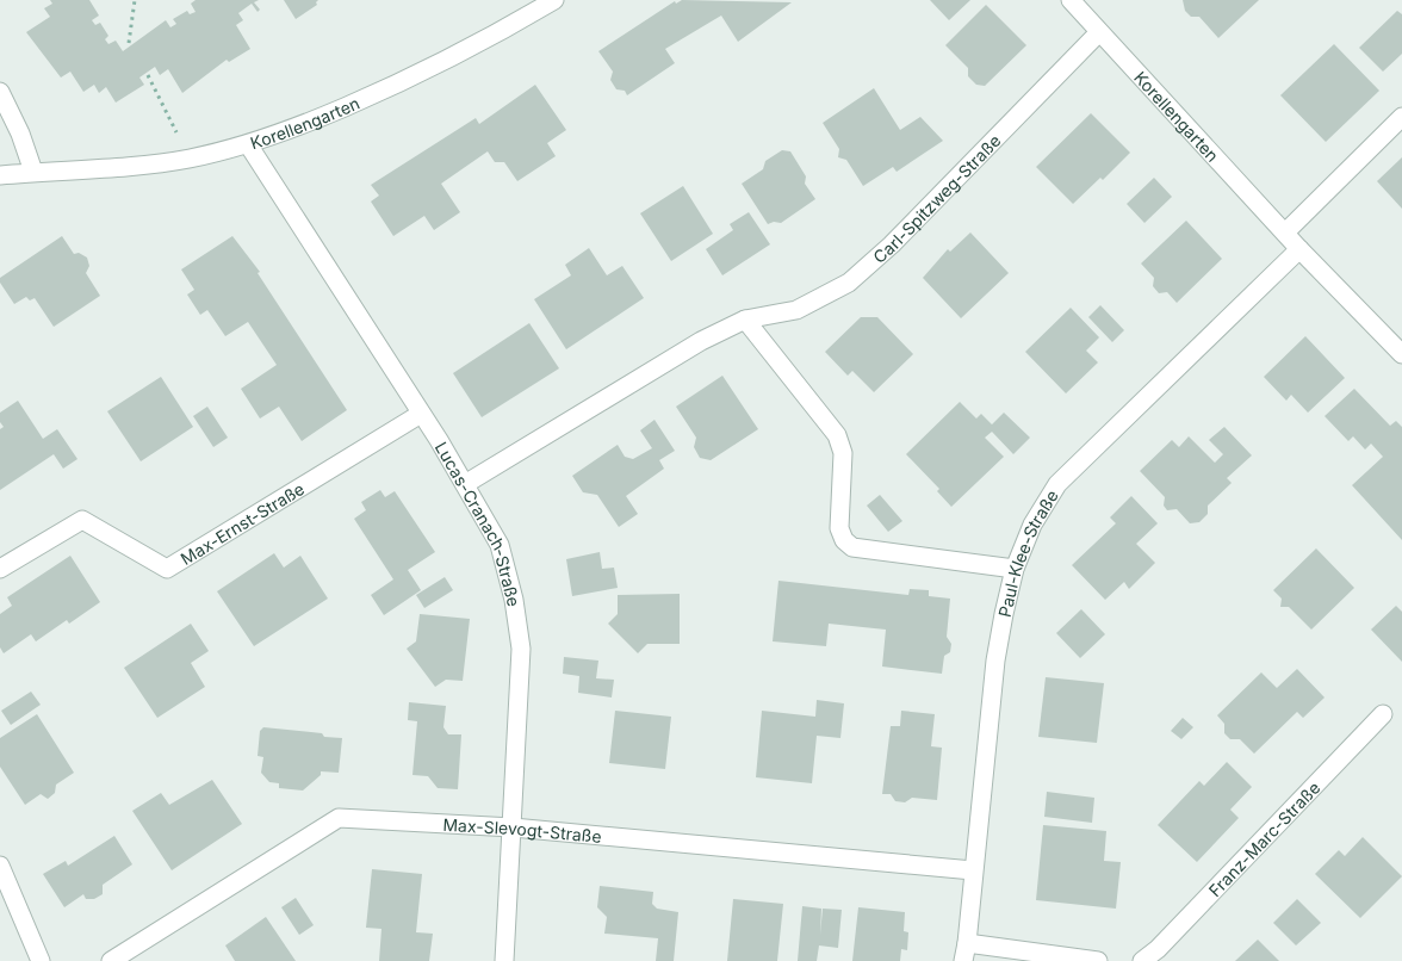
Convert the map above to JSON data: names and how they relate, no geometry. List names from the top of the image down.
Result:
{
  "streets": {
    "street": [
      "Korellengarten",
      "Carl-Spitzweg-Straße",
      "Max-Ernst-Straße",
      "Lucas-Cranach-Straße",
      "Paul-Klee-Straße",
      "Max-Slevogt-Straße",
      "Franz-Marc-Straße"
    ]
  },
  "crossings": [
    ["Korellengarten", "Carl-Spitzweg-Straße"],
    ["Korellengarten", "Lucas-Cranach-Straße"],
    ["Korellengarten", "Paul-Klee-Straße"],
    ["Carl-Spitzweg-Straße", "Lucas-Cranach-Straße"],
    ["Max-Ernst-Straße", "Lucas-Cranach-Straße"],
    ["Lucas-Cranach-Straße", "Max-Slevogt-Straße"],
    ["Paul-Klee-Straße", "Max-Slevogt-Straße"]
  ]
}
